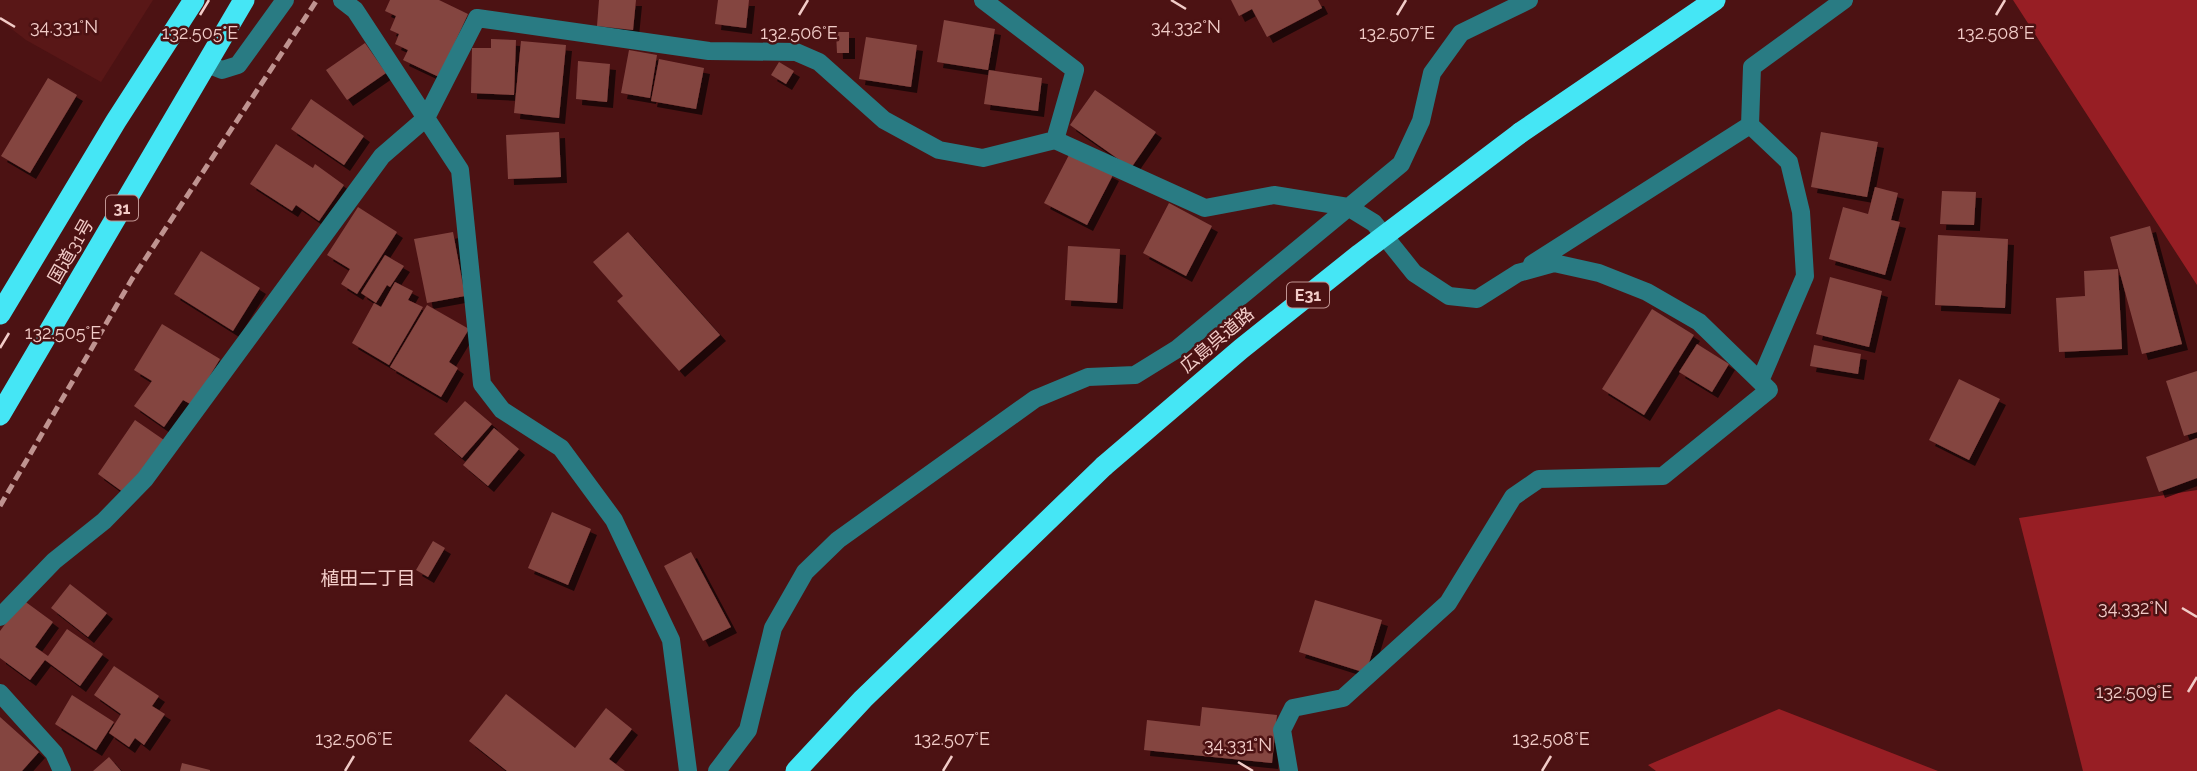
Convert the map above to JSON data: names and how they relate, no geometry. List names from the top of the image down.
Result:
{
  "streets": {
    "highway": [
      "31",
      "国道31号",
      "E31",
      "広島呉道路"
    ]
  },
  "districts": ["植田二丁目"],
  "coordinates": [
    "34.332°N",
    "34.331°N",
    "132.505°E",
    "132.506°E",
    "132.507°E",
    "132.508°E",
    "132.509°E"
  ]
}
